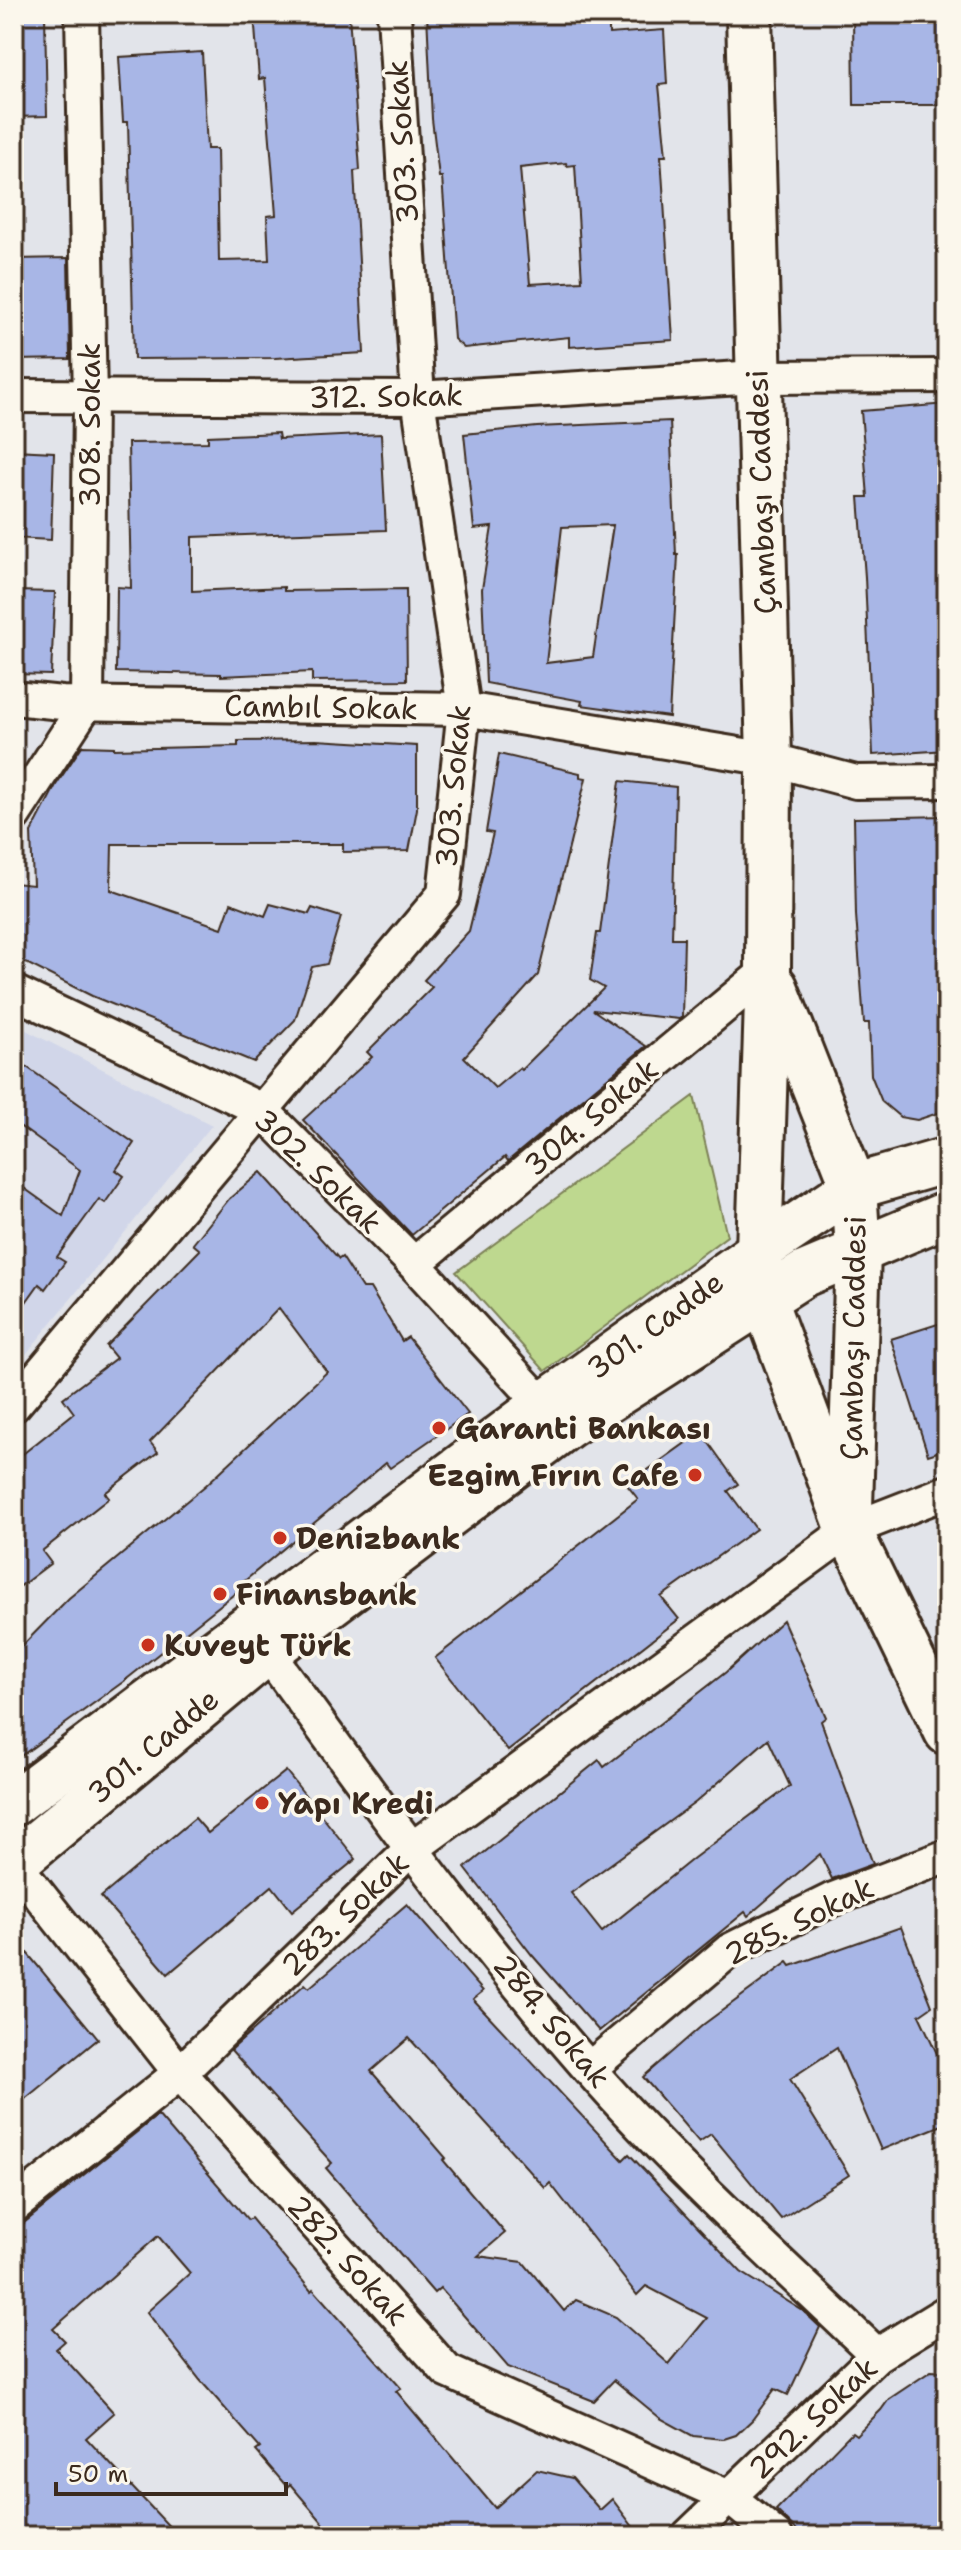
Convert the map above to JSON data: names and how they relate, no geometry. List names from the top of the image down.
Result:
{
  "streets": {
    "main road": ["Çambaşı Caddesi", "301. Cadde"],
    "street": [
      "303. Sokak",
      "312. Sokak",
      "308. Sokak",
      "Cambıl Sokak",
      "304. Sokak",
      "302. Sokak",
      "283. Sokak",
      "285. Sokak",
      "284. Sokak",
      "282. Sokak",
      "292. Sokak"
    ]
  },
  "crossings": [
    ["303. Sokak", "312. Sokak"],
    ["303. Sokak", "Cambıl Sokak"],
    ["303. Sokak", "302. Sokak"],
    ["312. Sokak", "308. Sokak"],
    ["312. Sokak", "Çambaşı Caddesi"],
    ["308. Sokak", "Cambıl Sokak"],
    ["Çambaşı Caddesi", "Cambıl Sokak"],
    ["Çambaşı Caddesi", "304. Sokak"],
    ["Çambaşı Caddesi", "301. Cadde"],
    ["Çambaşı Caddesi", "283. Sokak"],
    ["304. Sokak", "302. Sokak"],
    ["302. Sokak", "301. Cadde"],
    ["301. Cadde", "284. Sokak"],
    ["301. Cadde", "282. Sokak"],
    ["283. Sokak", "284. Sokak"],
    ["283. Sokak", "282. Sokak"],
    ["285. Sokak", "284. Sokak"],
    ["284. Sokak", "292. Sokak"],
    ["282. Sokak", "292. Sokak"]
  ],
  "places": [
    "Garanti Bankası",
    "Ezgim Fırın Cafe",
    "Denizbank",
    "Finansbank",
    "Kuveyt Türk",
    "Yapı Kredi"
  ],
  "scale_bar": "50 m"
}
